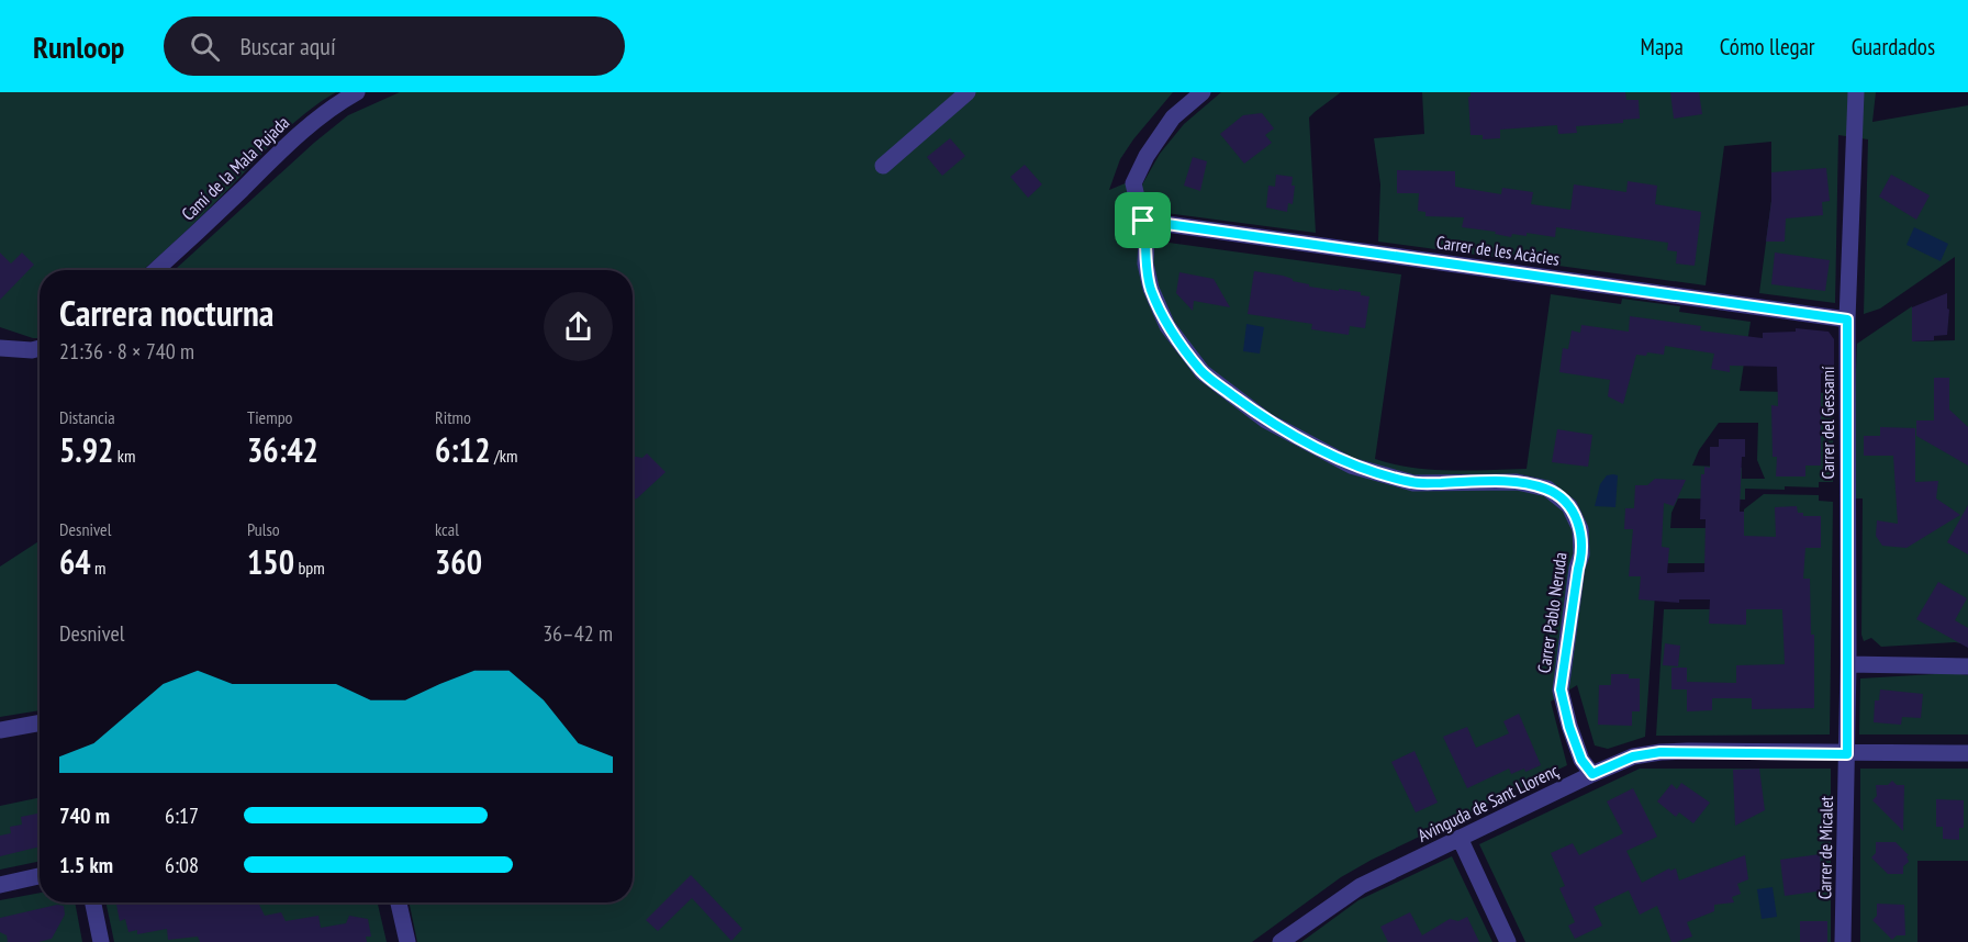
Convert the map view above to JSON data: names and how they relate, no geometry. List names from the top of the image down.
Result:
{
  "streets": {
    "street": [
      "Camí de la Mala Pujada",
      "Carrer de les Acàcies",
      "Carrer del Gessamí",
      "Carrer Pablo Neruda",
      "Avinguda de Sant Llorenç",
      "Carrer de Micalet"
    ]
  },
  "crossings": [
    ["Carrer de les Acàcies", "Carrer del Gessamí"],
    ["Carrer de les Acàcies", "Carrer Pablo Neruda"],
    ["Carrer del Gessamí", "Avinguda de Sant Llorenç"],
    ["Carrer del Gessamí", "Carrer de Micalet"],
    ["Carrer Pablo Neruda", "Avinguda de Sant Llorenç"],
    ["Avinguda de Sant Llorenç", "Carrer de Micalet"]
  ],
  "page": {
    "header": "Runloop",
    "search": "Buscar aquí",
    "nav": ["Mapa", "Cómo llegar", "Guardados"],
    "heading": ["Carrera nocturna", "21:36 · 8 × 740 m"],
    "stats": [
      ["Distancia", "5.92 km"],
      ["Tiempo", "36:42"],
      ["Ritmo", "6:12 /km"],
      ["Desnivel", "64 m"],
      ["Pulso", "150 bpm"],
      ["kcal", "360"]
    ],
    "chart": ["Desnivel", "36–42 m"],
    "list": [
      {
        "name": "740 m",
        "note": "6:17"
      },
      {
        "name": "1.5 km",
        "note": "6:08"
      }
    ]
  }
}
